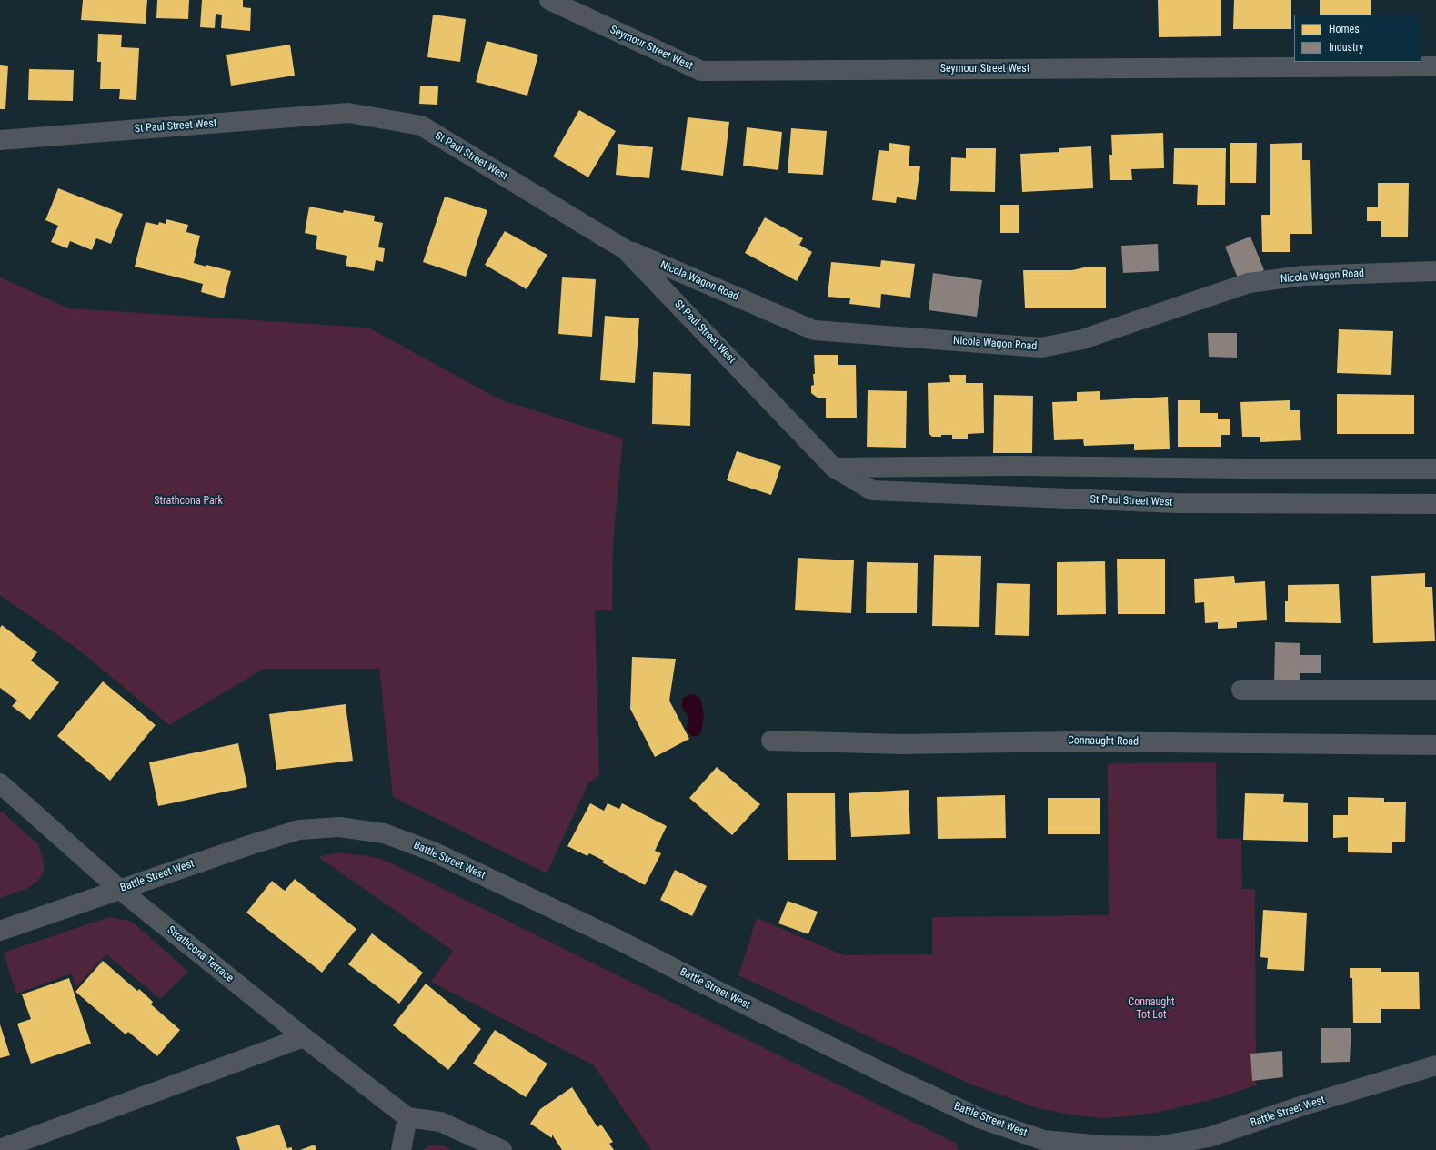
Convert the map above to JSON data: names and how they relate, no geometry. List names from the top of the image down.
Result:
{
  "streets": {
    "street": [
      "Seymour Street West",
      "St Paul Street West",
      "Nicola Wagon Road",
      "Connaught Road",
      "Battle Street West",
      "Strathcona Terrace"
    ]
  },
  "crossings": [
    ["St Paul Street West", "Nicola Wagon Road"],
    ["Battle Street West", "Strathcona Terrace"]
  ],
  "parks": ["Strathcona Park", "Connaught Tot Lot"],
  "legend": ["Homes", "Industry"]
}
